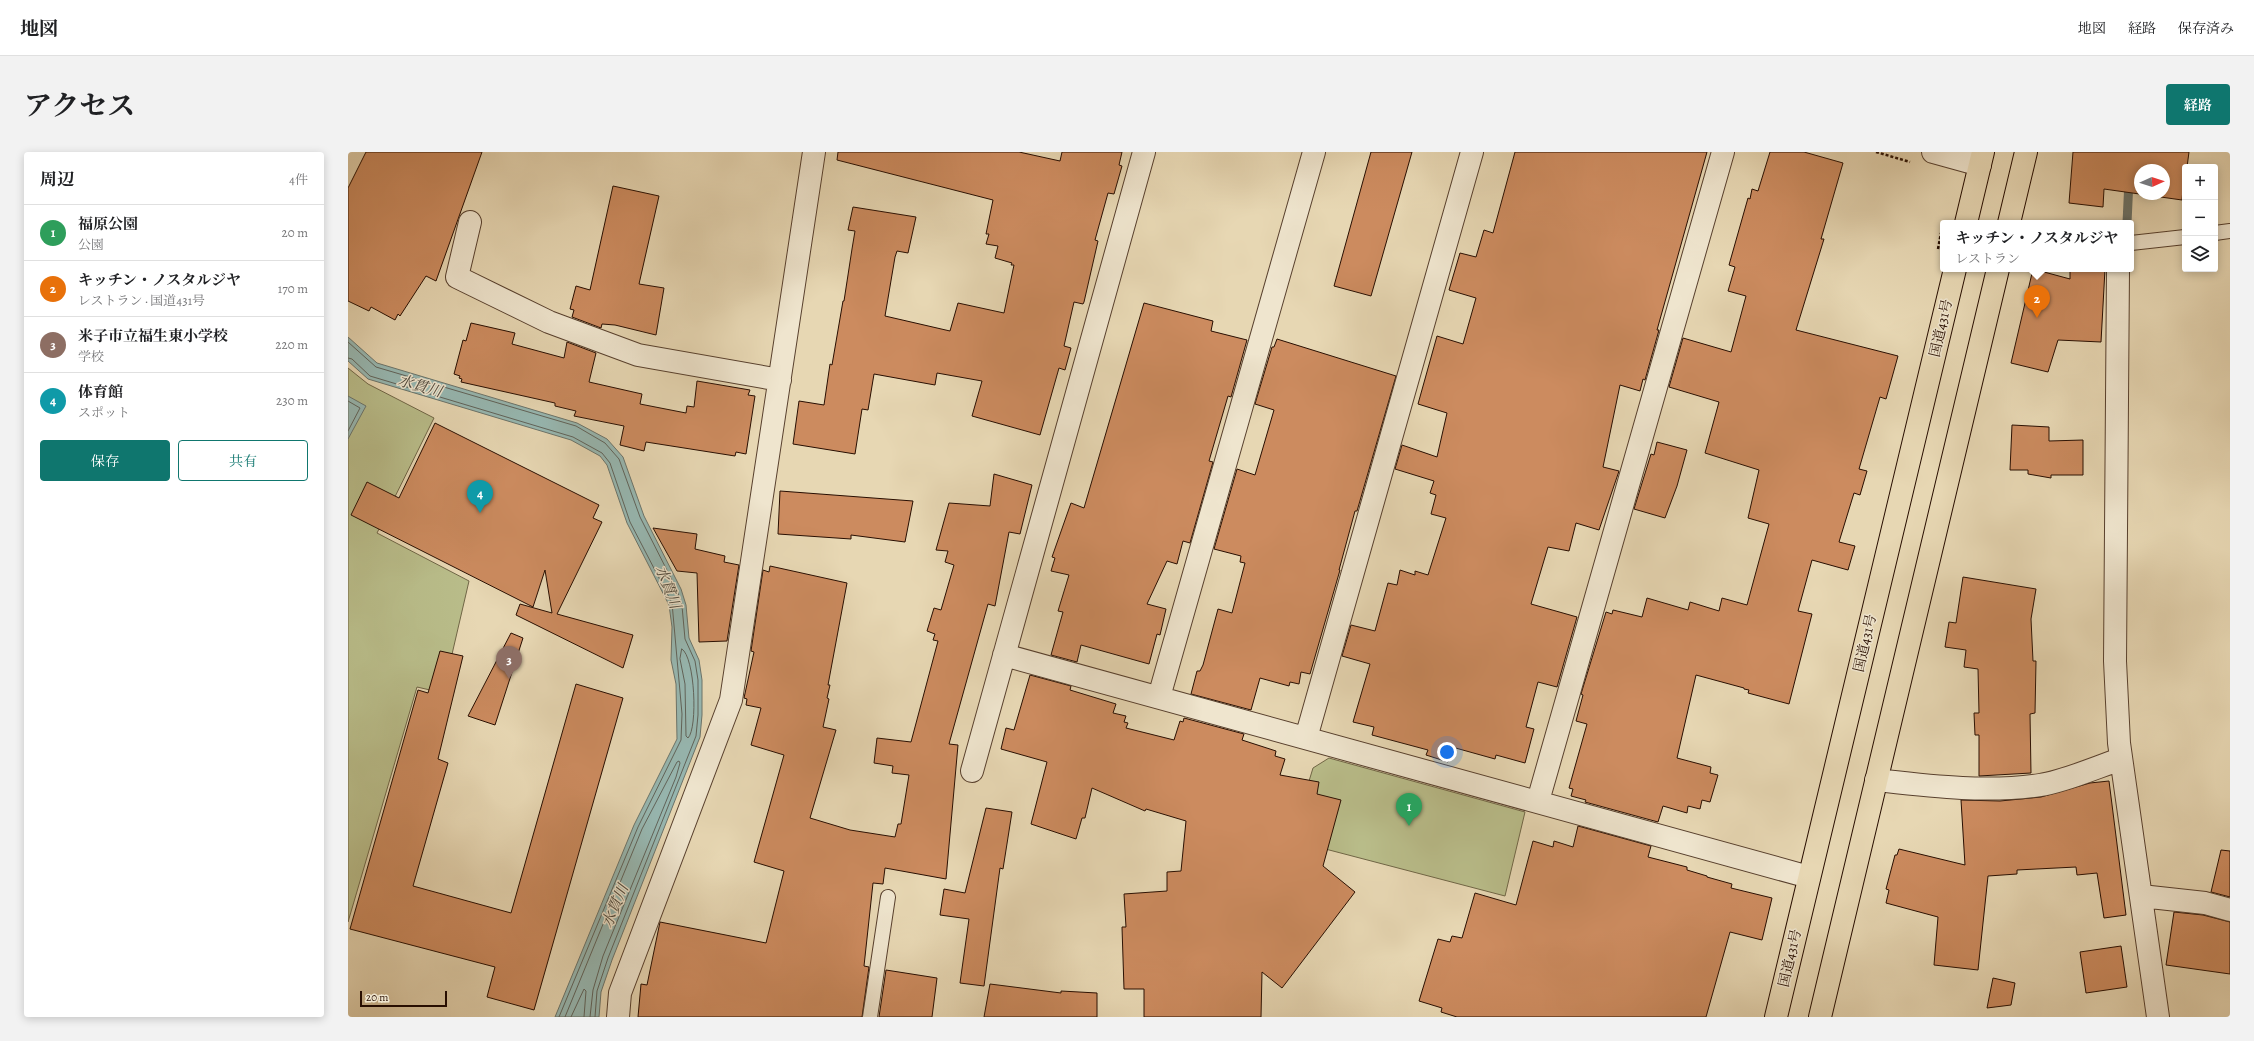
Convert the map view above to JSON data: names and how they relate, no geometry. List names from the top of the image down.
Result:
{
  "streets": {
    "highway": ["国道431号"]
  },
  "water": ["水貫川"],
  "scale_bar": "20 m",
  "north": "right",
  "page": {
    "header": "地図",
    "nav": ["地図", "経路", "保存済み"],
    "title": "アクセス",
    "buttons": [
      "経路",
      ["保存", "共有"]
    ],
    "heading": ["周辺", "4件"],
    "map_buttons": ["+", "−"],
    "list": [
      {
        "mark": "1",
        "name": "福原公園",
        "note": "公園",
        "value": "20 m"
      },
      {
        "mark": "2",
        "name": "キッチン・ノスタルジヤ",
        "note": "レストラン · 国道431号",
        "value": "170 m"
      },
      {
        "mark": "3",
        "name": "米子市立福生東小学校",
        "note": "学校",
        "value": "220 m"
      },
      {
        "mark": "4",
        "name": "体育館",
        "note": "スポット",
        "value": "230 m"
      }
    ],
    "popup": ["キッチン・ノスタルジヤ", "レストラン"],
    "pins": [
      "2",
      "4",
      "3",
      "1"
    ],
    "scale": "20 m"
  }
}
